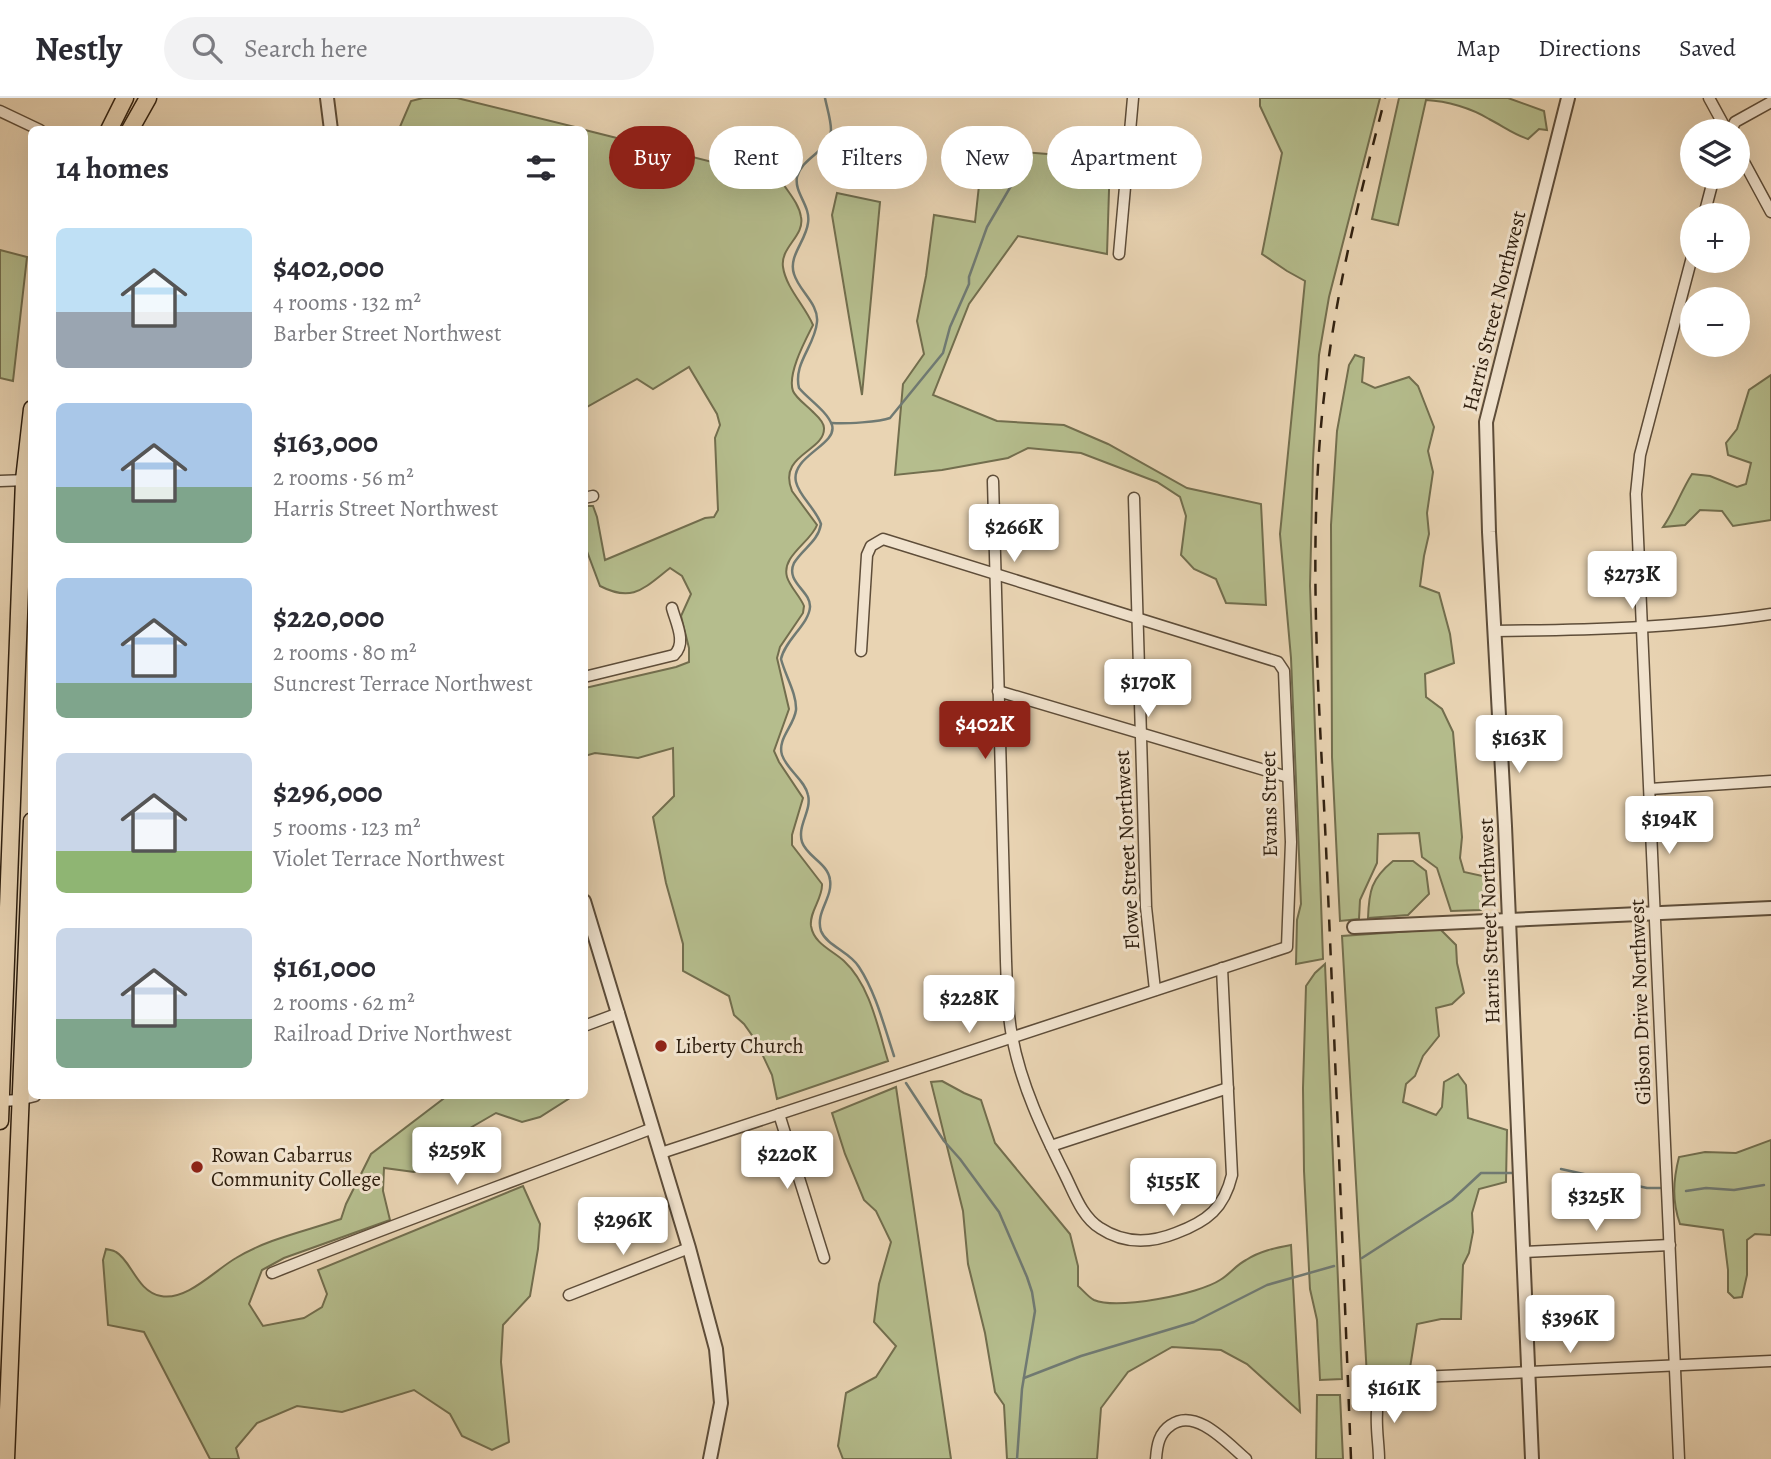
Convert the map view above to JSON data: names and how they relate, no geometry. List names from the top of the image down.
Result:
{
  "streets": {
    "street": [
      "Harris Street Northwest",
      "Evans Street",
      "Flowe Street Northwest",
      "Gibson Drive Northwest"
    ]
  },
  "crossings": [
    ["Evans Street", "Flowe Street Northwest"]
  ],
  "places": ["Liberty Church", "Rowan Cabarrus Community College"],
  "page": {
    "header": "Nestly",
    "search": "Search here",
    "nav": ["Map", "Directions", "Saved"],
    "map_buttons": ["+", "−"],
    "chip": [
      "Buy",
      "Rent",
      "Filters",
      "New",
      "Apartment"
    ],
    "heading": "14 homes",
    "list": [
      {
        "name": "$402,000",
        "note": "4 rooms · 132 m² · Barber Street Northwest"
      },
      {
        "name": "$163,000",
        "note": "2 rooms · 56 m² · Harris Street Northwest"
      },
      {
        "name": "$220,000",
        "note": "2 rooms · 80 m² · Suncrest Terrace Northwest"
      },
      {
        "name": "$296,000",
        "note": "5 rooms · 123 m² · Violet Terrace Northwest"
      },
      {
        "name": "$161,000",
        "note": "2 rooms · 62 m² · Railroad Drive Northwest"
      }
    ],
    "price": [
      "$266K",
      "$273K",
      "$170K",
      "$402K",
      "$163K",
      "$194K",
      "$228K",
      "$259K",
      "$220K",
      "$155K",
      "$325K",
      "$296K",
      "$396K",
      "$161K"
    ]
  }
}
